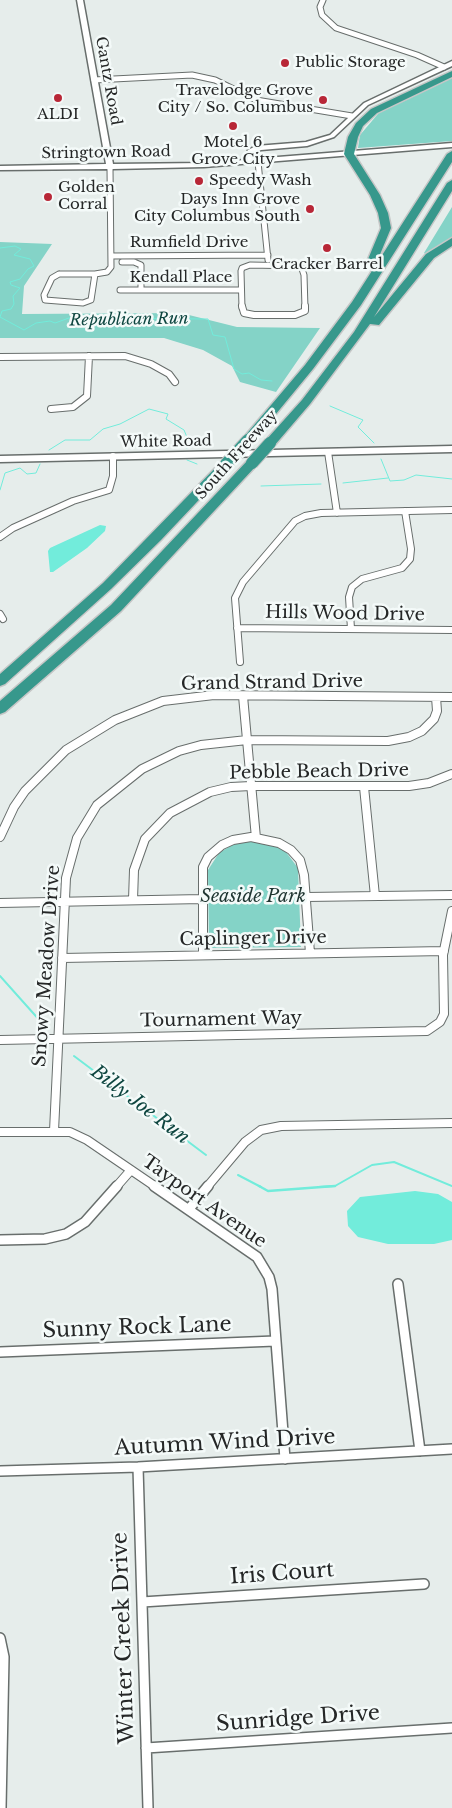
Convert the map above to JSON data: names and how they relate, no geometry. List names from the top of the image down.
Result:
{
  "streets": {
    "highway": ["South Freeway"],
    "main road": ["Gantz Road", "Stringtown Road", "White Road"],
    "street": [
      "Rumfield Drive",
      "Kendall Place",
      "Hills Wood Drive",
      "Grand Strand Drive",
      "Pebble Beach Drive",
      "Caplinger Drive",
      "Snowy Meadow Drive",
      "Tournament Way",
      "Tayport Avenue",
      "Sunny Rock Lane",
      "Autumn Wind Drive",
      "Iris Court",
      "Winter Creek Drive",
      "Sunridge Drive"
    ]
  },
  "crossings": [
    ["Gantz Road", "Stringtown Road"],
    ["Gantz Road", "Rumfield Drive"],
    ["Grand Strand Drive", "Snowy Meadow Drive"],
    ["Caplinger Drive", "Snowy Meadow Drive"],
    ["Caplinger Drive", "Tournament Way"],
    ["Snowy Meadow Drive", "Tournament Way"],
    ["Snowy Meadow Drive", "Tayport Avenue"],
    ["Tayport Avenue", "Sunny Rock Lane"],
    ["Tayport Avenue", "Autumn Wind Drive"],
    ["Autumn Wind Drive", "Winter Creek Drive"],
    ["Iris Court", "Winter Creek Drive"],
    ["Winter Creek Drive", "Sunridge Drive"]
  ],
  "water": ["Republican Run", "Billy Joe Run"],
  "parks": ["Seaside Park"],
  "places": [
    "Public Storage",
    "ALDI",
    "Travelodge Grove City / So. Columbus",
    "Motel 6 Grove City",
    "Speedy Wash",
    "Golden Corral",
    "Days Inn Grove City Columbus South",
    "Cracker Barrel"
  ]
}
